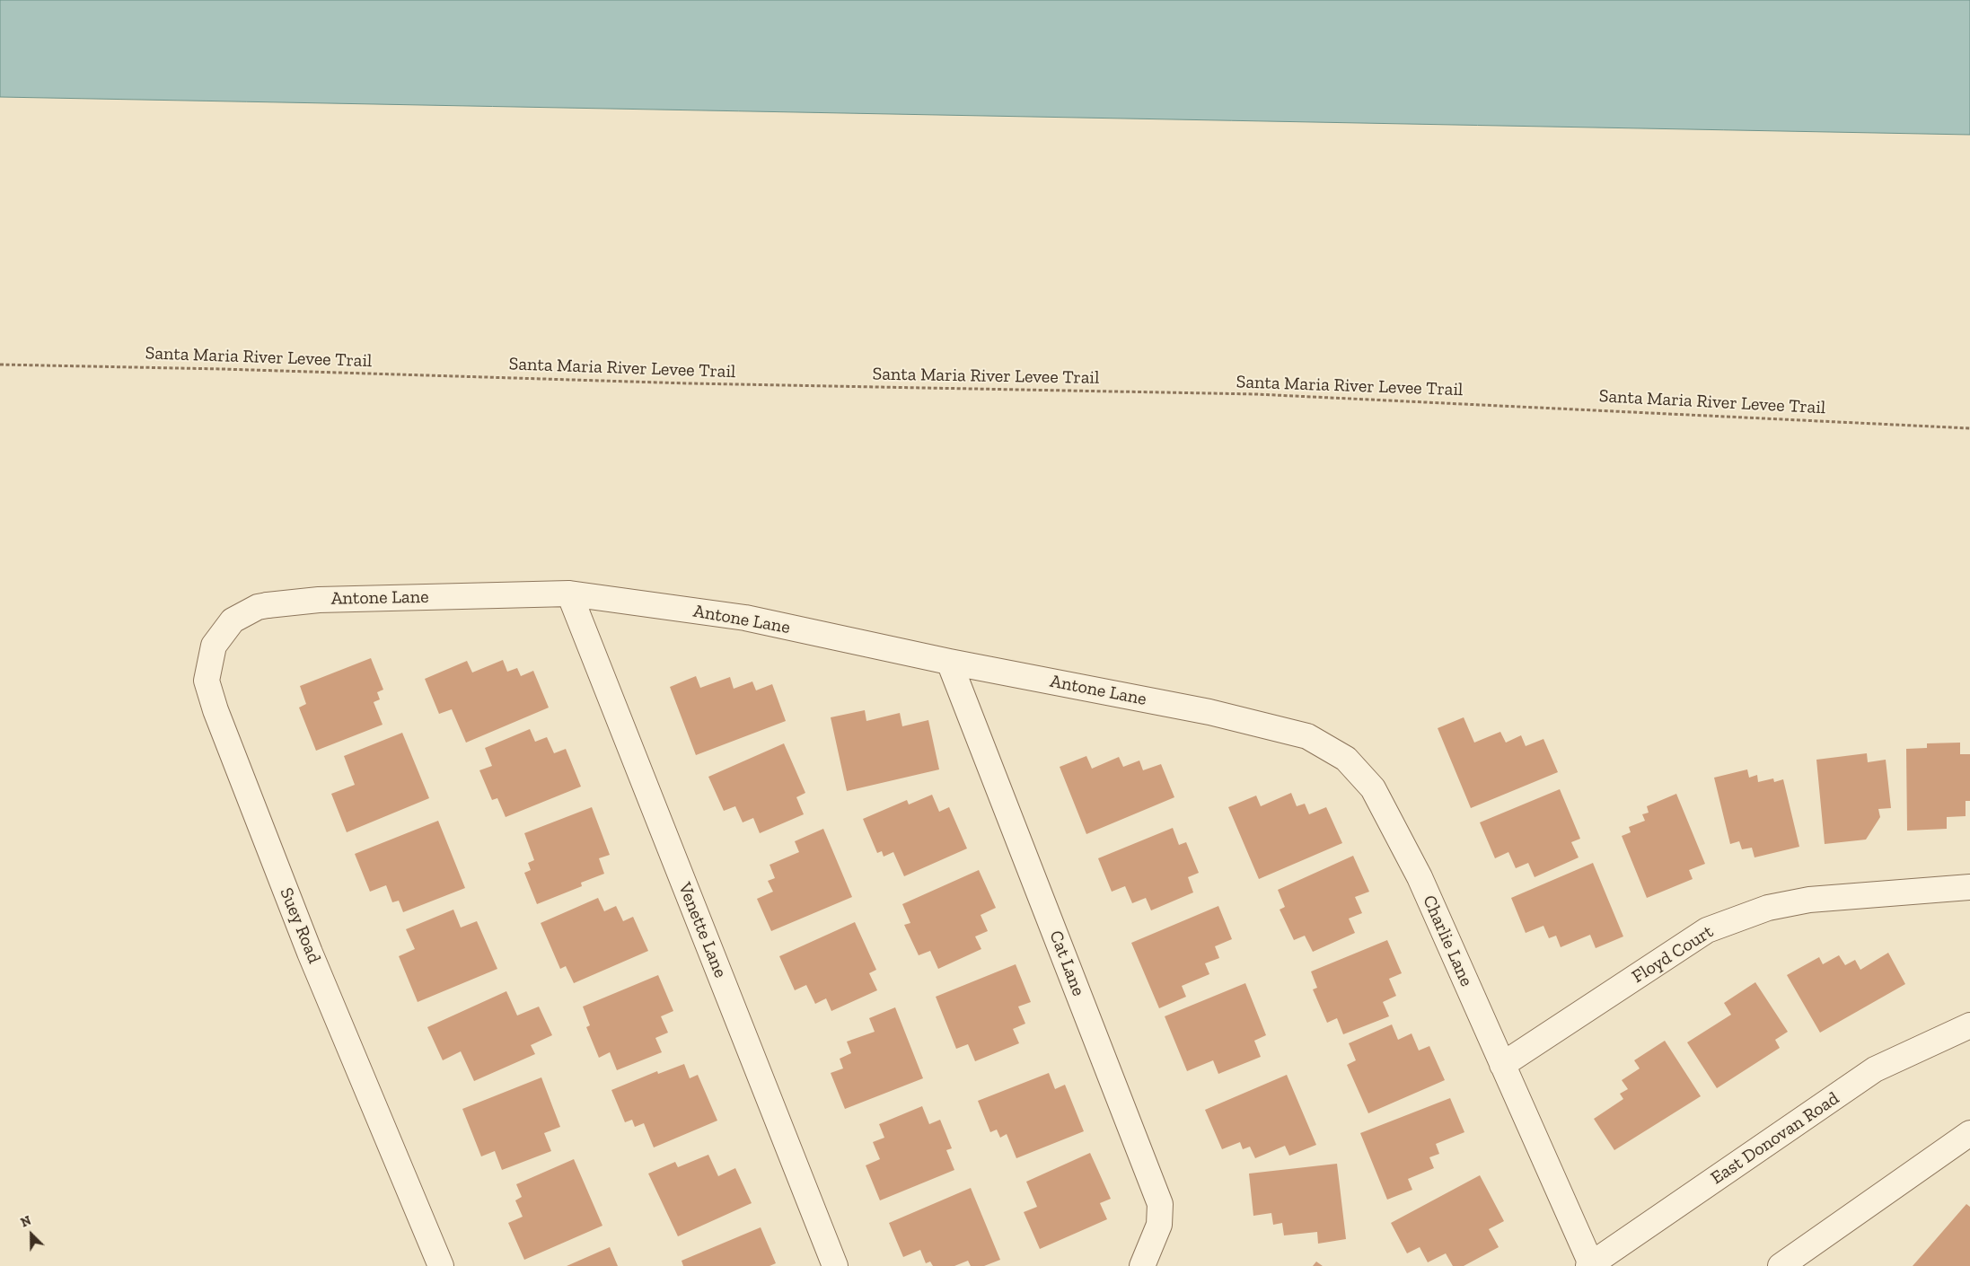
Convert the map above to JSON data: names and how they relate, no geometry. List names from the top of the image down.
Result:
{
  "streets": {
    "street": [
      "Antone Lane",
      "Suey Road",
      "Venette Lane",
      "Charlie Lane",
      "Floyd Court",
      "Cat Lane",
      "East Donovan Road"
    ],
    "path": ["Santa Maria River Levee Trail"]
  },
  "crossings": [
    ["Antone Lane", "Suey Road"],
    ["Antone Lane", "Venette Lane"],
    ["Antone Lane", "Charlie Lane"],
    ["Antone Lane", "Cat Lane"],
    ["Charlie Lane", "Floyd Court"],
    ["Charlie Lane", "East Donovan Road"]
  ],
  "north": "top left"
}
